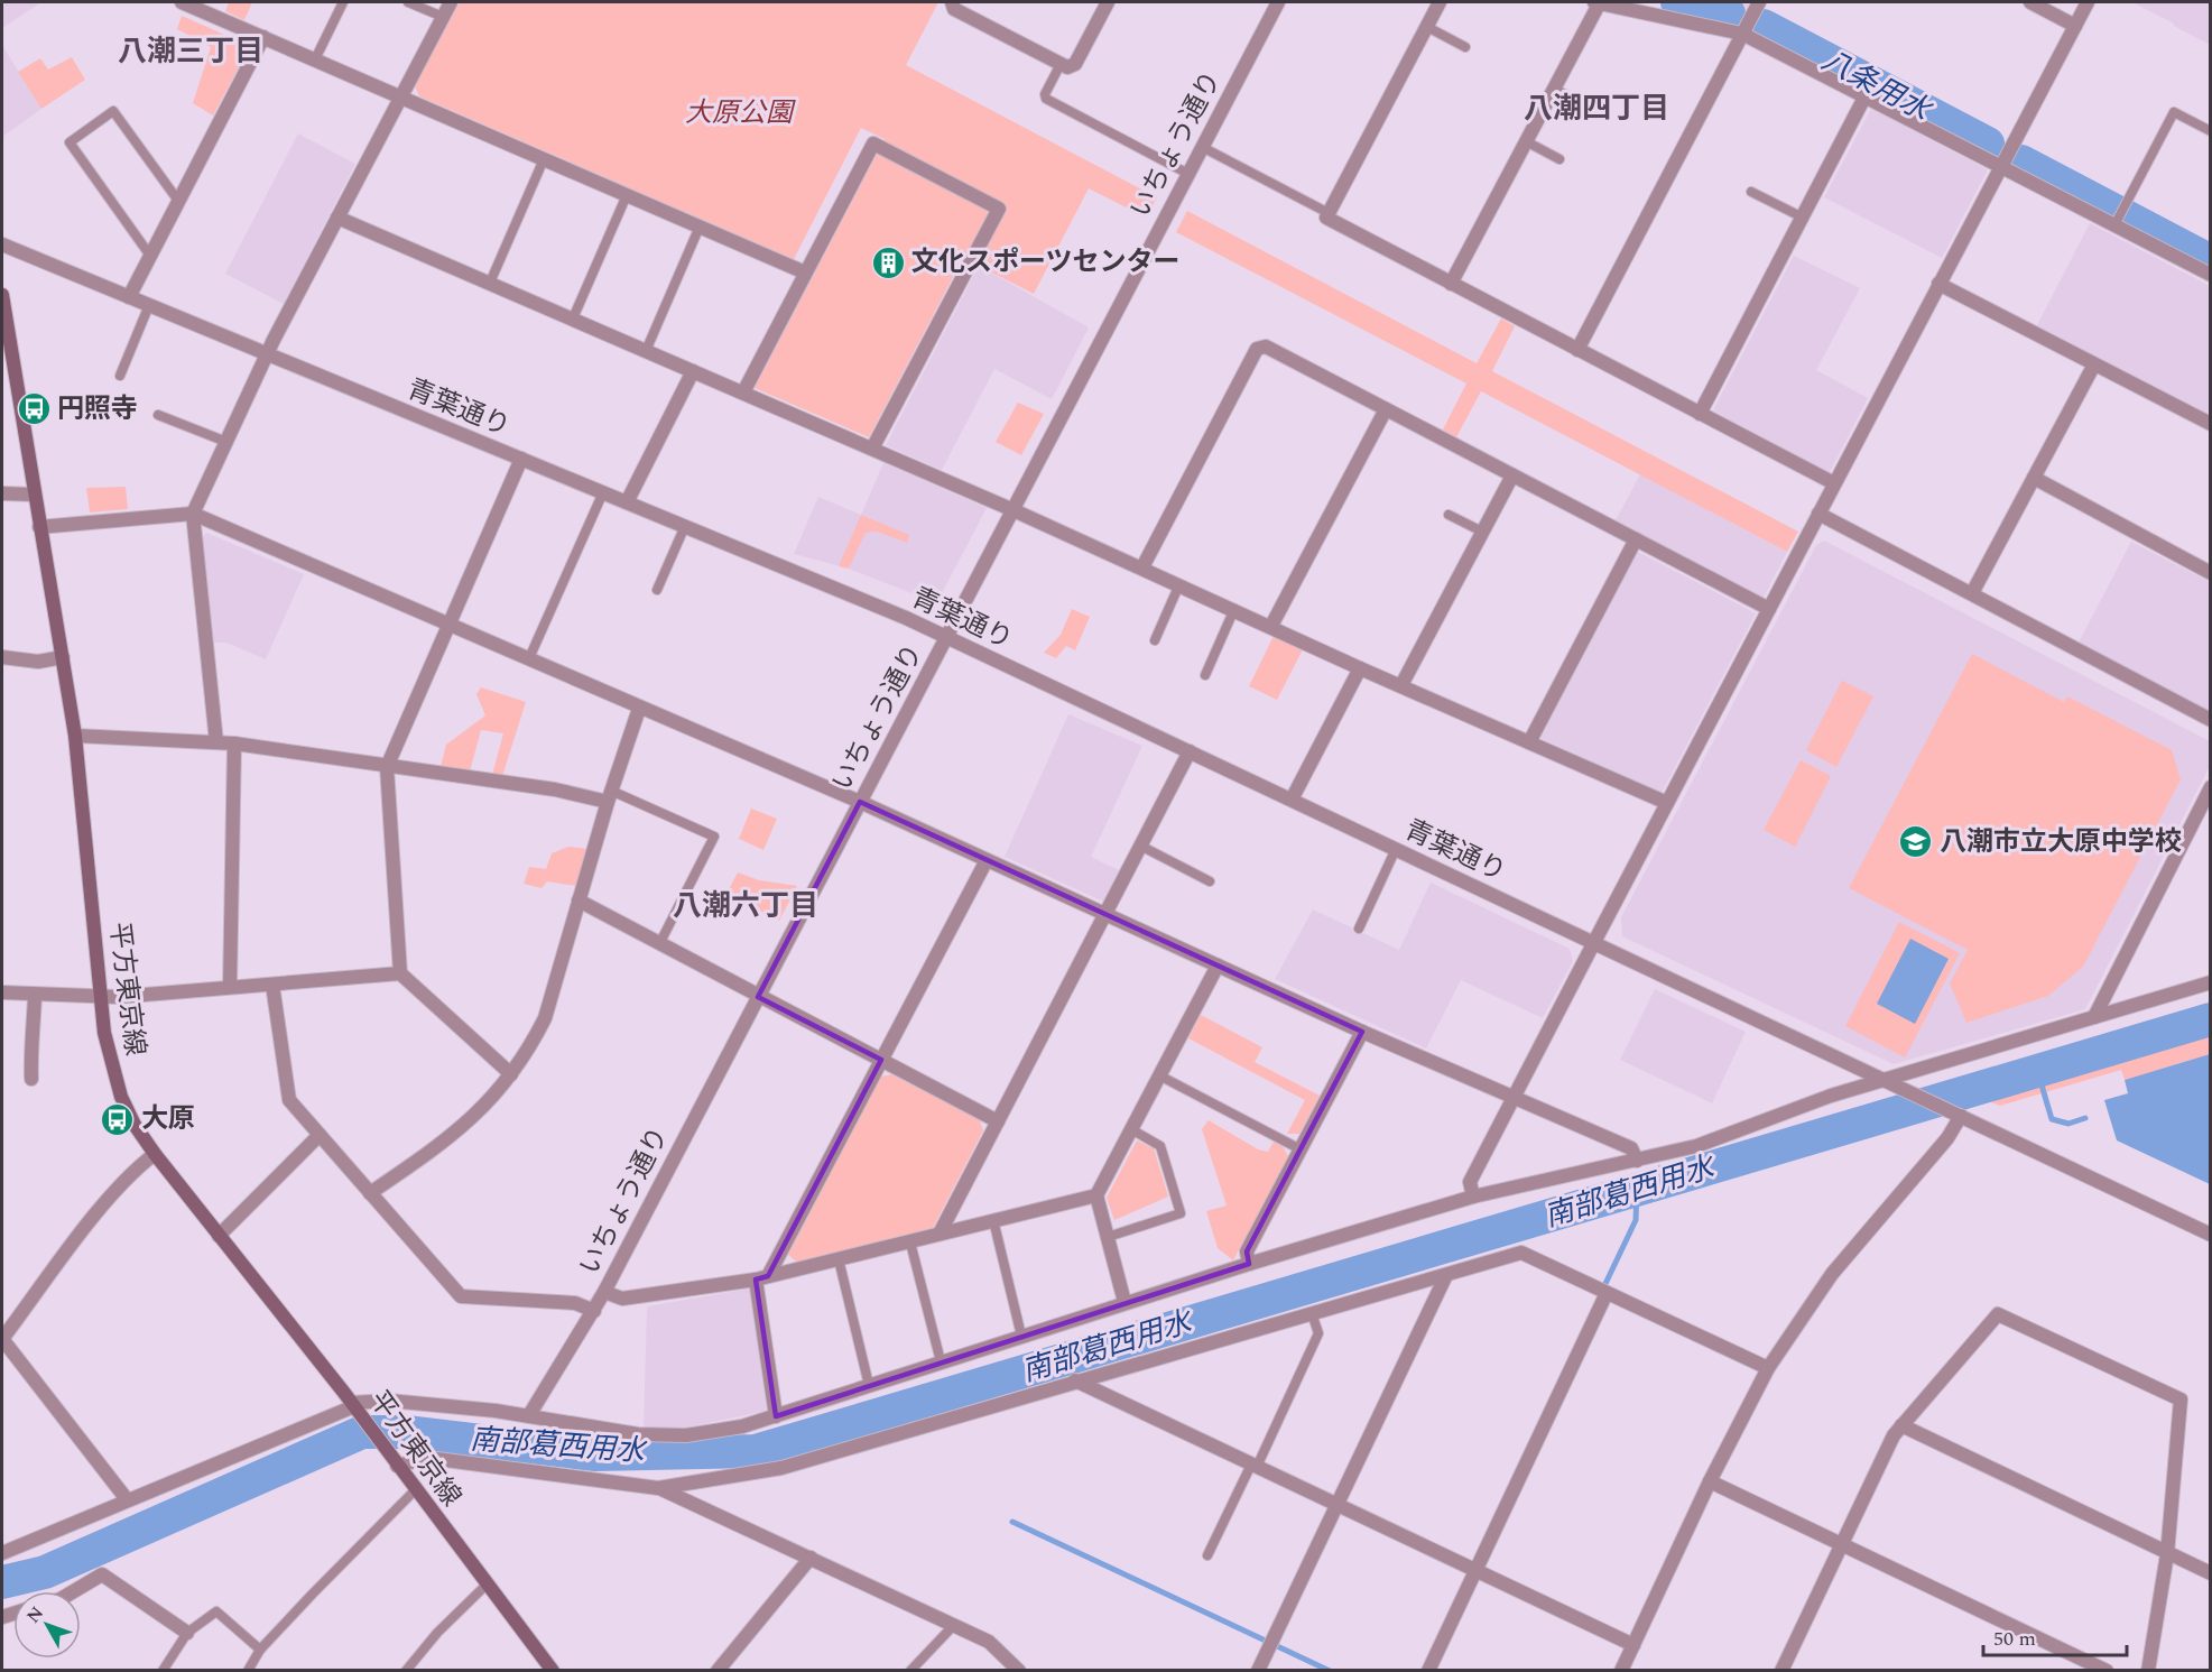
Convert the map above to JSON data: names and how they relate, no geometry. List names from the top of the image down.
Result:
{
  "streets": {
    "main road": ["平方東京線"],
    "street": ["いちょう通り", "青葉通り"]
  },
  "crossings": [
    ["いちょう通り", "青葉通り"]
  ],
  "districts": ["八潮三丁目", "八潮四丁目", "八潮六丁目"],
  "water": ["八条用水", "南部葛西用水"],
  "parks": ["大原公園"],
  "places": {
    "building": ["文化スポーツセンター"],
    "bus stop": ["円照寺", "大原"],
    "school or university": ["八潮市立大原中学校"]
  },
  "scale_bar": "50 m",
  "north": "top left"
}
